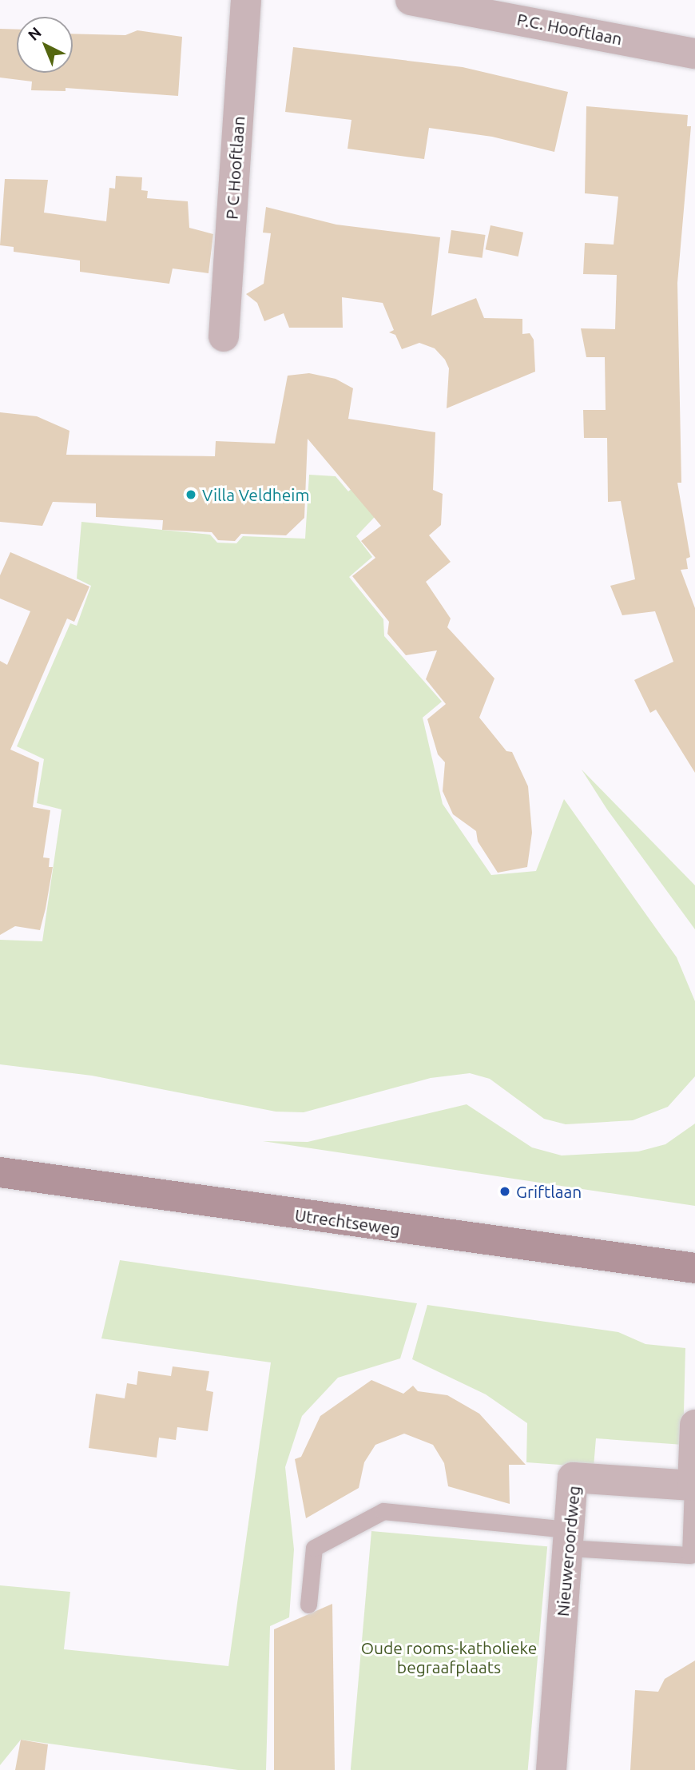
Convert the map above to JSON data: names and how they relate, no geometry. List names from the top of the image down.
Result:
{
  "streets": {
    "main road": ["Utrechtseweg"],
    "street": ["P.C. Hooftlaan", "P C Hooftlaan", "Nieuweroordweg"]
  },
  "parks": ["Oude rooms-katholieke begraafplaats"],
  "places": ["Villa Veldheim", "Griftlaan"],
  "north": "top left"
}
